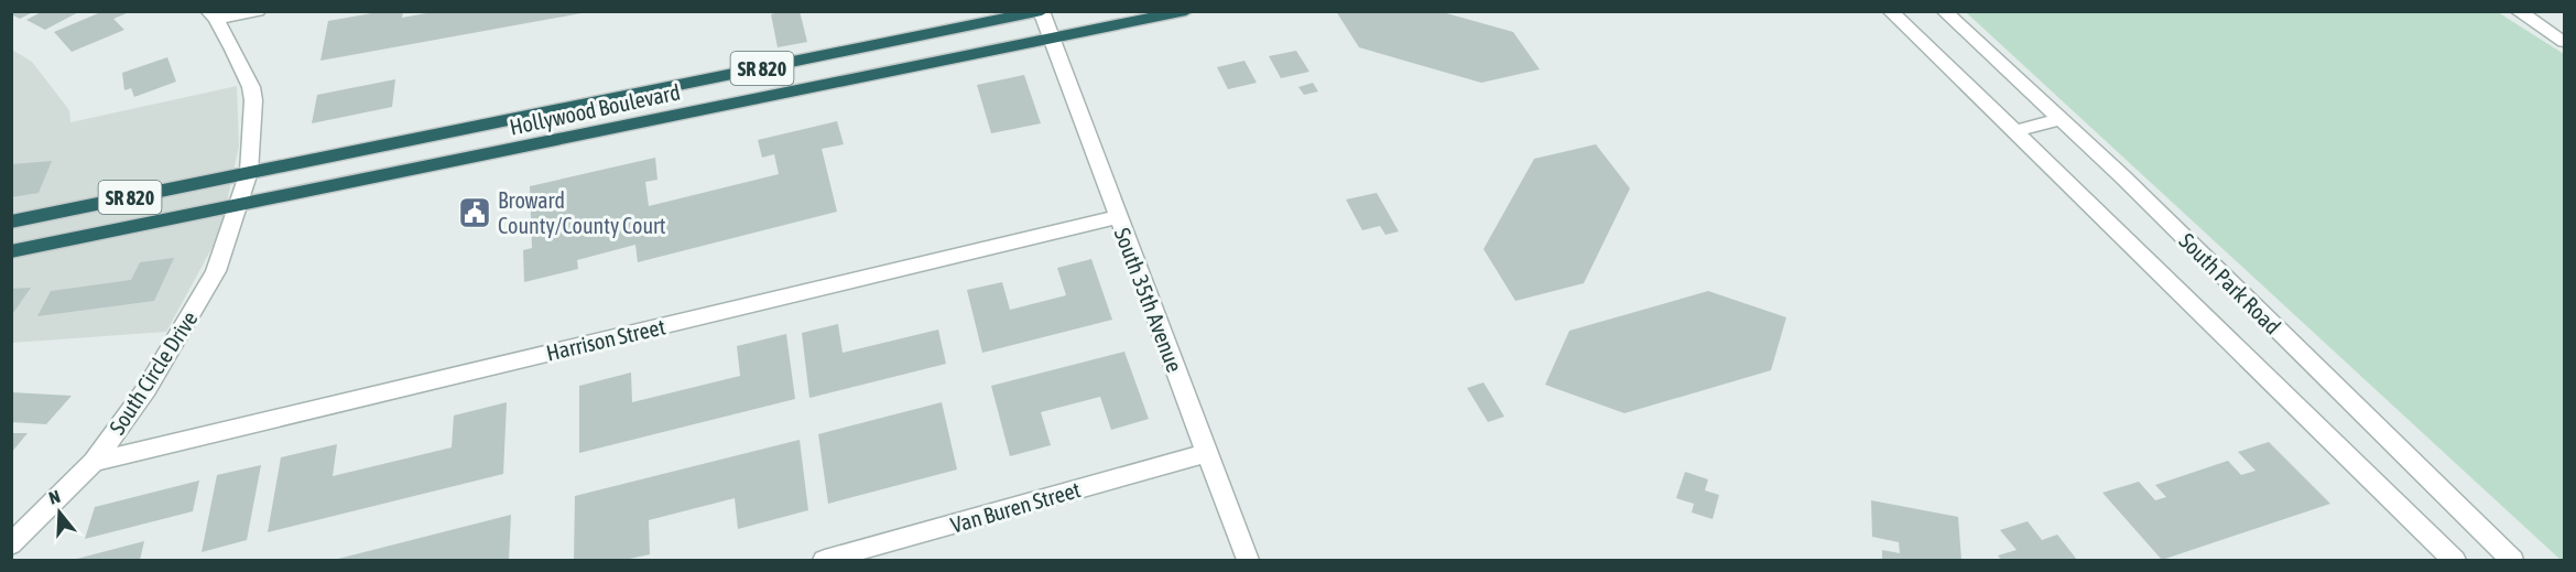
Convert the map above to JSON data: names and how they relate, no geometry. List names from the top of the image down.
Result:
{
  "streets": {
    "highway": ["SR 820", "Hollywood Boulevard"],
    "street": [
      "South Park Road",
      "South 35th Avenue",
      "Harrison Street",
      "South Circle Drive",
      "Van Buren Street"
    ]
  },
  "crossings": [
    ["Hollywood Boulevard", "South 35th Avenue"],
    ["Hollywood Boulevard", "South Circle Drive"],
    ["South 35th Avenue", "Harrison Street"],
    ["South 35th Avenue", "Van Buren Street"],
    ["Harrison Street", "South Circle Drive"]
  ],
  "places": {
    "public building": ["Broward County/County Court"]
  },
  "north": "top"
}
